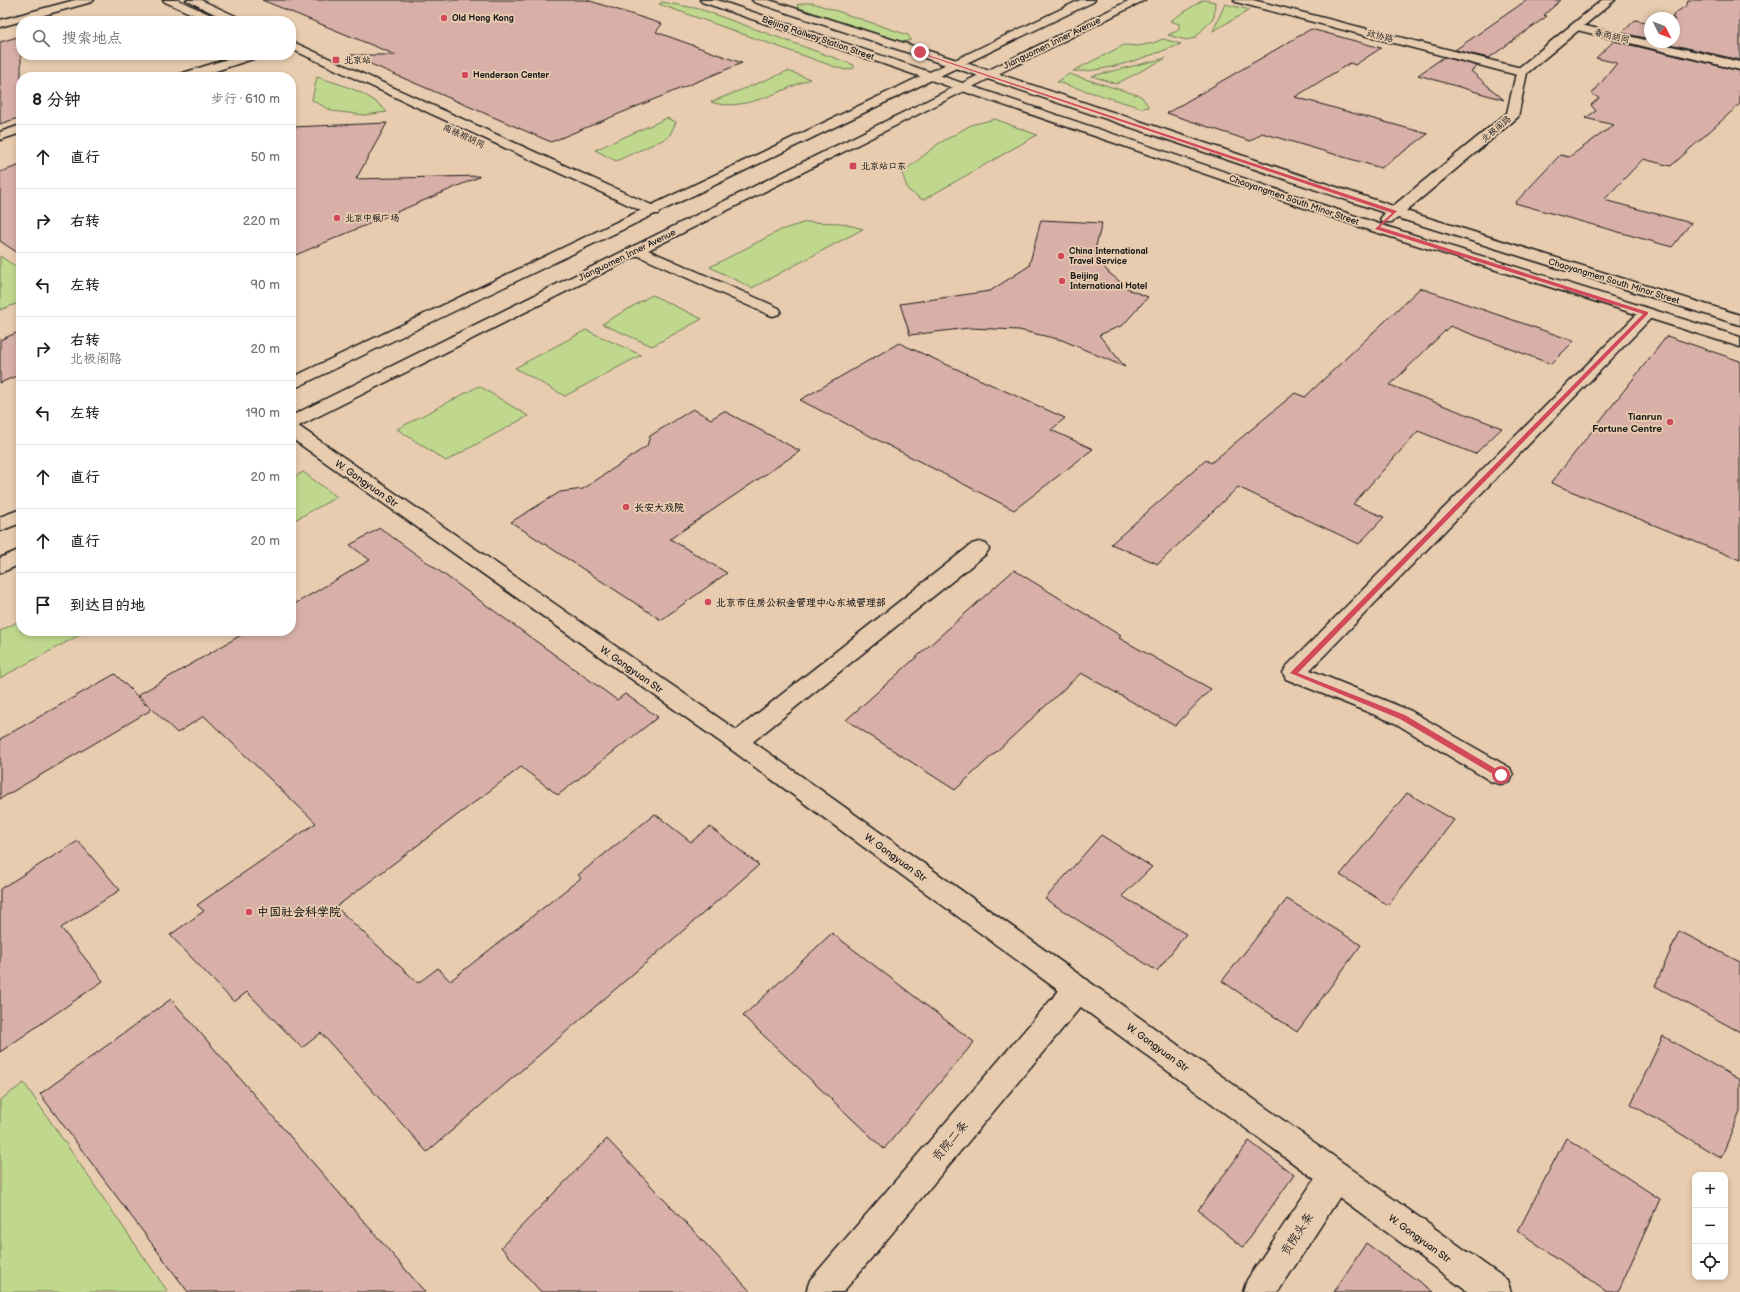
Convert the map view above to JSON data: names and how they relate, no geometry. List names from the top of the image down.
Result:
{
  "streets": {
    "main road": [
      "政协路",
      "春雨胡同",
      "Beijing Railway Station Street",
      "Jianguomen Inner Avenue",
      "北极阁路",
      "南裱褙胡同",
      "Chaoyangmen South Minor Street",
      "W. Gongyuan Str",
      "贡院二条",
      "贡院头条"
    ]
  },
  "crossings": [
    ["政协路", "北极阁路"],
    ["Beijing Railway Station Street", "Jianguomen Inner Avenue"],
    ["Beijing Railway Station Street", "Chaoyangmen South Minor Street"],
    ["Jianguomen Inner Avenue", "Chaoyangmen South Minor Street"],
    ["北极阁路", "Chaoyangmen South Minor Street"],
    ["W. Gongyuan Str", "贡院二条"],
    ["W. Gongyuan Str", "贡院头条"]
  ],
  "places": {
    "other": [
      "Old Hong Kong",
      "Henderson Center",
      "北京中粮广场",
      "China International Travel Service",
      "Beijing International Hotel",
      "Tianrun Fortune Centre",
      "长安大戏院",
      "北京市住房公积金管理中心东城管理部",
      "中国社会科学院"
    ],
    "transit": ["北京站", "北京站口东"]
  },
  "north": "bottom right",
  "page": {
    "search": "搜索地点",
    "heading": ["8 分钟", "步行 · 610 m"],
    "list": [
      ["直行", "50 m"],
      ["右转", "220 m"],
      ["左转", "90 m"],
      ["右转", "北极阁路", "20 m"],
      ["左转", "190 m"],
      ["直行", "20 m"],
      ["直行", "20 m"],
      "到达目的地"
    ],
    "map_buttons": ["+", "−"]
  }
}
